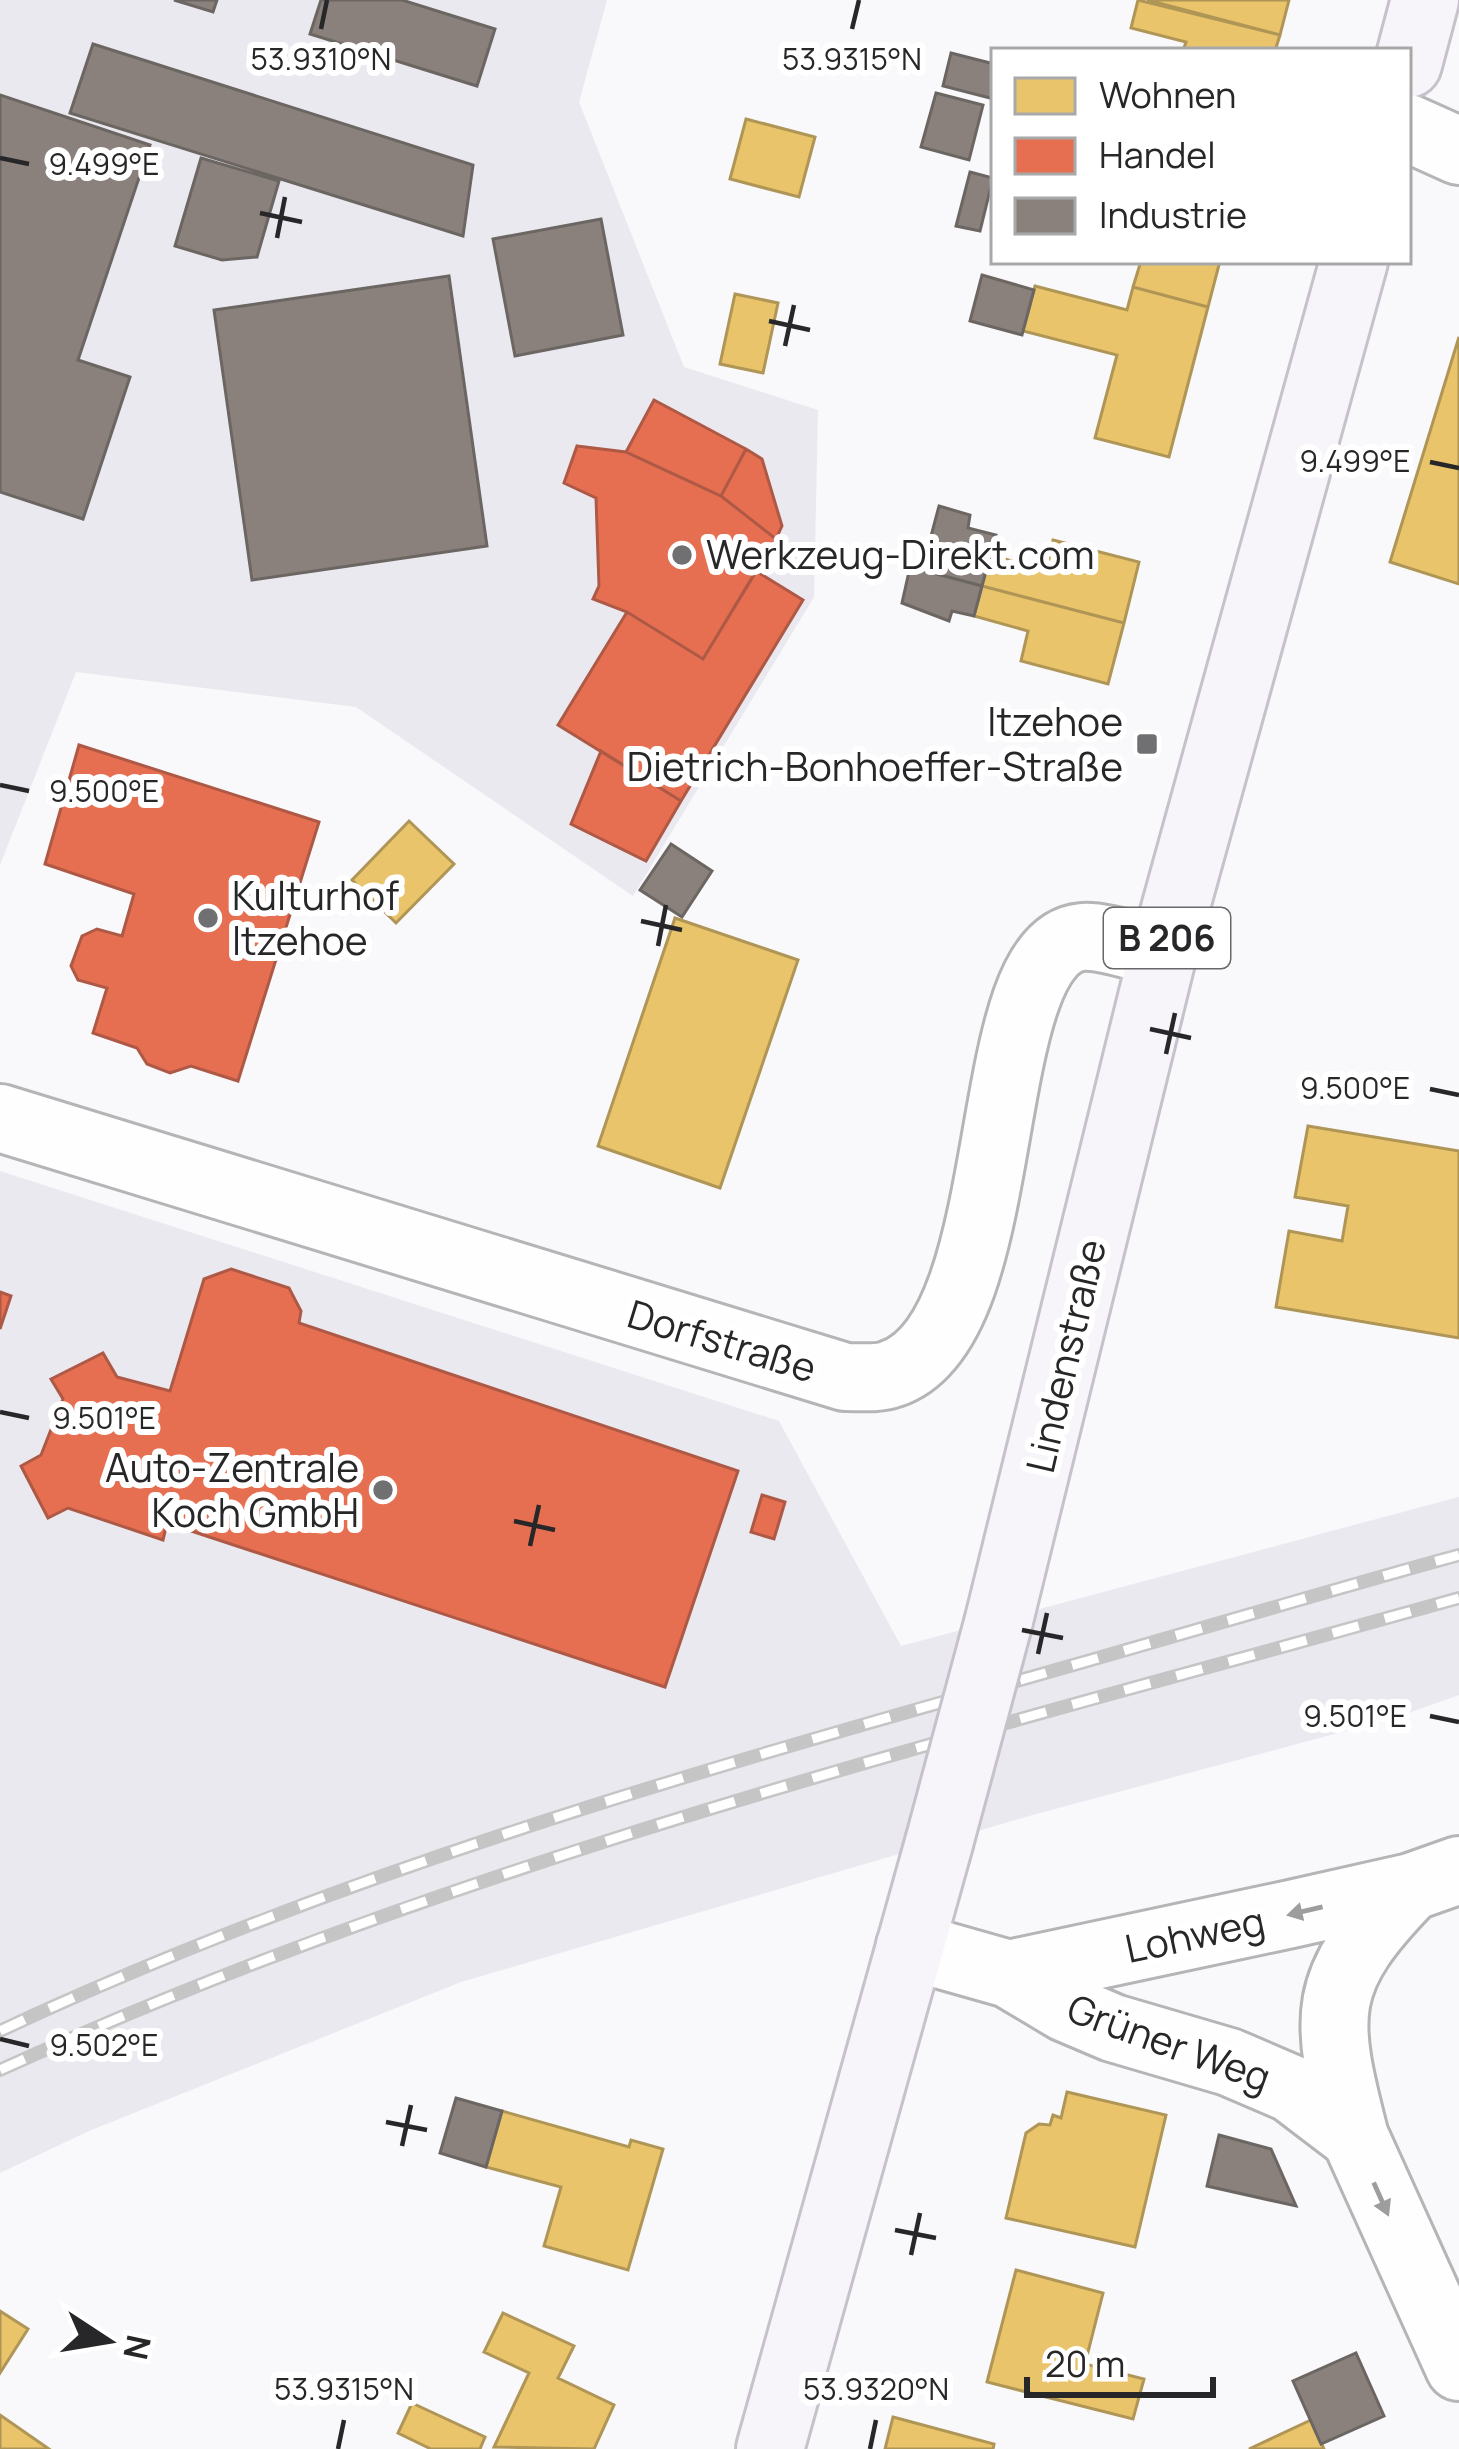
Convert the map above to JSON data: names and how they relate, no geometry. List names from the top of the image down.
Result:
{
  "streets": {
    "main road": ["B 206", "Lindenstraße"],
    "street": ["Dorfstraße", "Lohweg", "Grüner Weg"]
  },
  "crossings": [
    ["Dorfstraße", "Lindenstraße"],
    ["Lindenstraße", "Lohweg"],
    ["Lohweg", "Grüner Weg"]
  ],
  "one_way": ["Lohweg", "Grüner Weg"],
  "places": {
    "other": ["Werkzeug-Direkt.com", "Kulturhof Itzehoe", "Auto-Zentrale Koch GmbH"],
    "transit": ["Itzehoe Dietrich-Bonhoeffer-Straße"]
  },
  "legend": ["Wohnen", "Handel", "Industrie"],
  "scale_bar": "20 m",
  "north": "right",
  "coordinates": [
    "53.9310°N",
    "53.9315°N",
    "9.499°E",
    "9.500°E",
    "9.501°E",
    "9.502°E",
    "53.9320°N"
  ]
}
